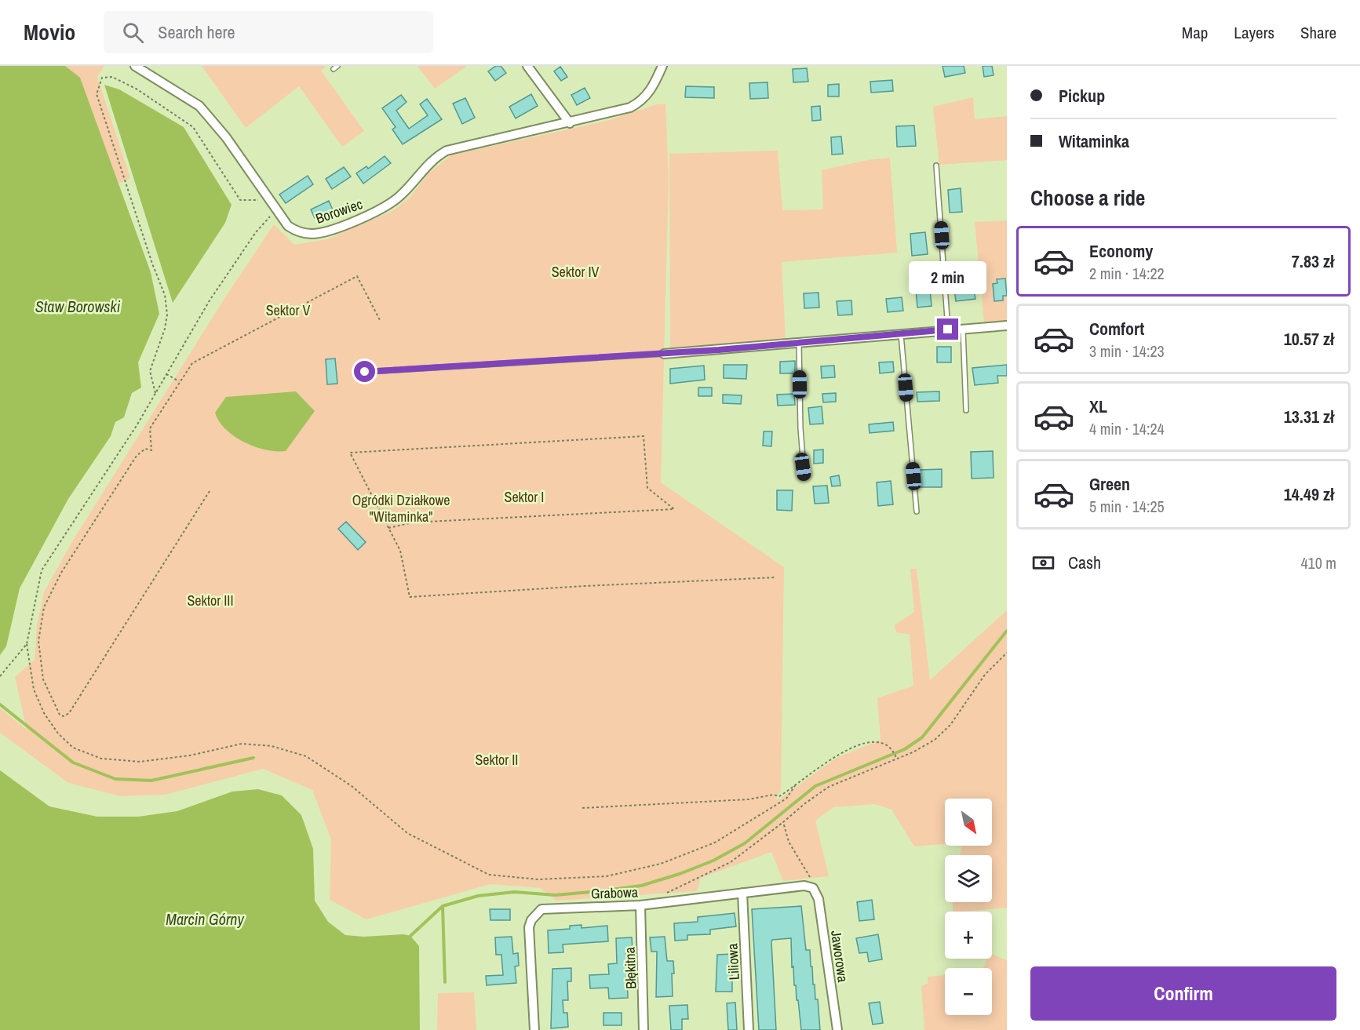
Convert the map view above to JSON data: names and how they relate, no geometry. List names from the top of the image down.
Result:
{
  "streets": {
    "street": [
      "Borowiec",
      "Grabowa",
      "Jaworowa",
      "Liliowa",
      "Błękitna"
    ]
  },
  "crossings": [
    ["Grabowa", "Jaworowa"],
    ["Grabowa", "Liliowa"],
    ["Grabowa", "Błękitna"]
  ],
  "water": ["Staw Borowski", "Marcin Górny"],
  "parks": [
    "Sektor IV",
    "Sektor V",
    "Sektor I",
    "Ogródki Działkowe \"Witaminka\"",
    "Sektor III",
    "Sektor II"
  ],
  "north": "bottom right",
  "page": {
    "header": "Movio",
    "search": "Search here",
    "nav": ["Map", "Layers", "Share"],
    "banner": ["Pickup", "Witaminka"],
    "heading": "Choose a ride",
    "list": [
      {
        "name": "Economy",
        "note": "2 min · 14:22",
        "value": "7.83 zł"
      },
      {
        "name": "Comfort",
        "note": "3 min · 14:23",
        "value": "10.57 zł"
      },
      {
        "name": "XL",
        "note": "4 min · 14:24",
        "value": "13.31 zł"
      },
      {
        "name": "Green",
        "note": "5 min · 14:25",
        "value": "14.49 zł"
      }
    ],
    "bubble": "2 min",
    "pay": ["Cash", "410 m"],
    "map_buttons": ["+", "−"],
    "buttons": "Confirm"
  }
}
